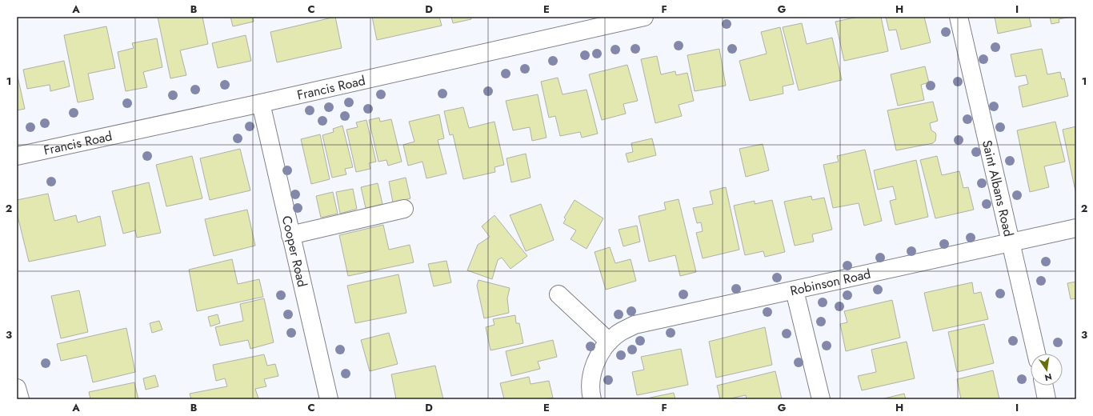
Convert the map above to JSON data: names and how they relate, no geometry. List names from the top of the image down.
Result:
{
  "streets": {
    "street": [
      "Francis Road",
      "Saint Albans Road",
      "Cooper Road",
      "Robinson Road"
    ]
  },
  "crossings": [
    ["Francis Road", "Cooper Road"],
    ["Saint Albans Road", "Robinson Road"]
  ],
  "north": "bottom",
  "grid": {
    "columns": [
      "A",
      "B",
      "C",
      "D",
      "E",
      "F",
      "G",
      "H",
      "I"
    ],
    "rows": ["1", "2", "3"]
  }
}
